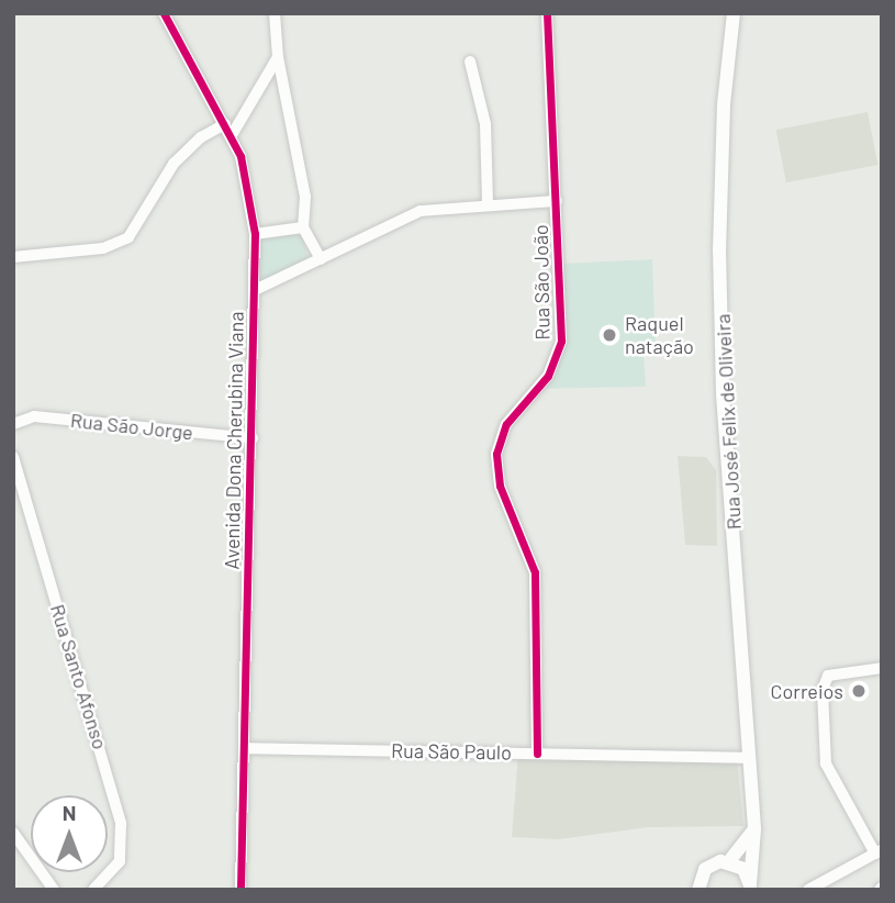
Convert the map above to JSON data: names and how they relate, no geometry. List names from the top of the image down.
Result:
{
  "streets": {
    "main road": ["Rua José Felix de Oliveira"],
    "street": [
      "Rua São João",
      "Rua São Jorge",
      "Avenida Dona Cherubina Viana",
      "Rua Santo Afonso",
      "Rua São Paulo"
    ]
  },
  "crossings": [
    ["Rua São João", "Rua São Paulo"],
    ["Rua José Felix de Oliveira", "Rua São Paulo"],
    ["Rua São Jorge", "Avenida Dona Cherubina Viana"],
    ["Avenida Dona Cherubina Viana", "Rua São Paulo"]
  ],
  "places": ["Raquel natação", "Correios"],
  "north": "top"
}
